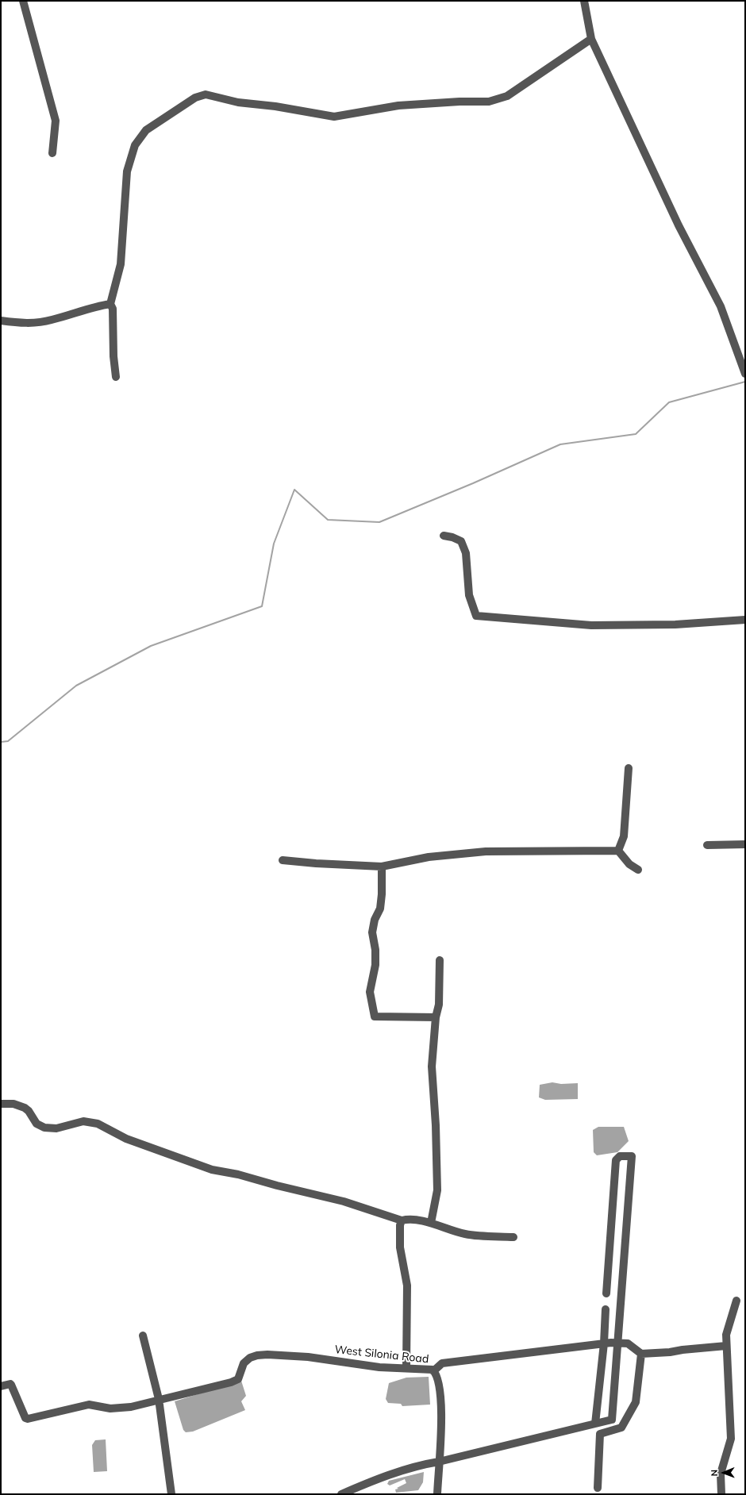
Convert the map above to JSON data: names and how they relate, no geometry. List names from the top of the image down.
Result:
{
  "streets": {
    "street": ["West Silonia Road"]
  },
  "north": "left"
}
